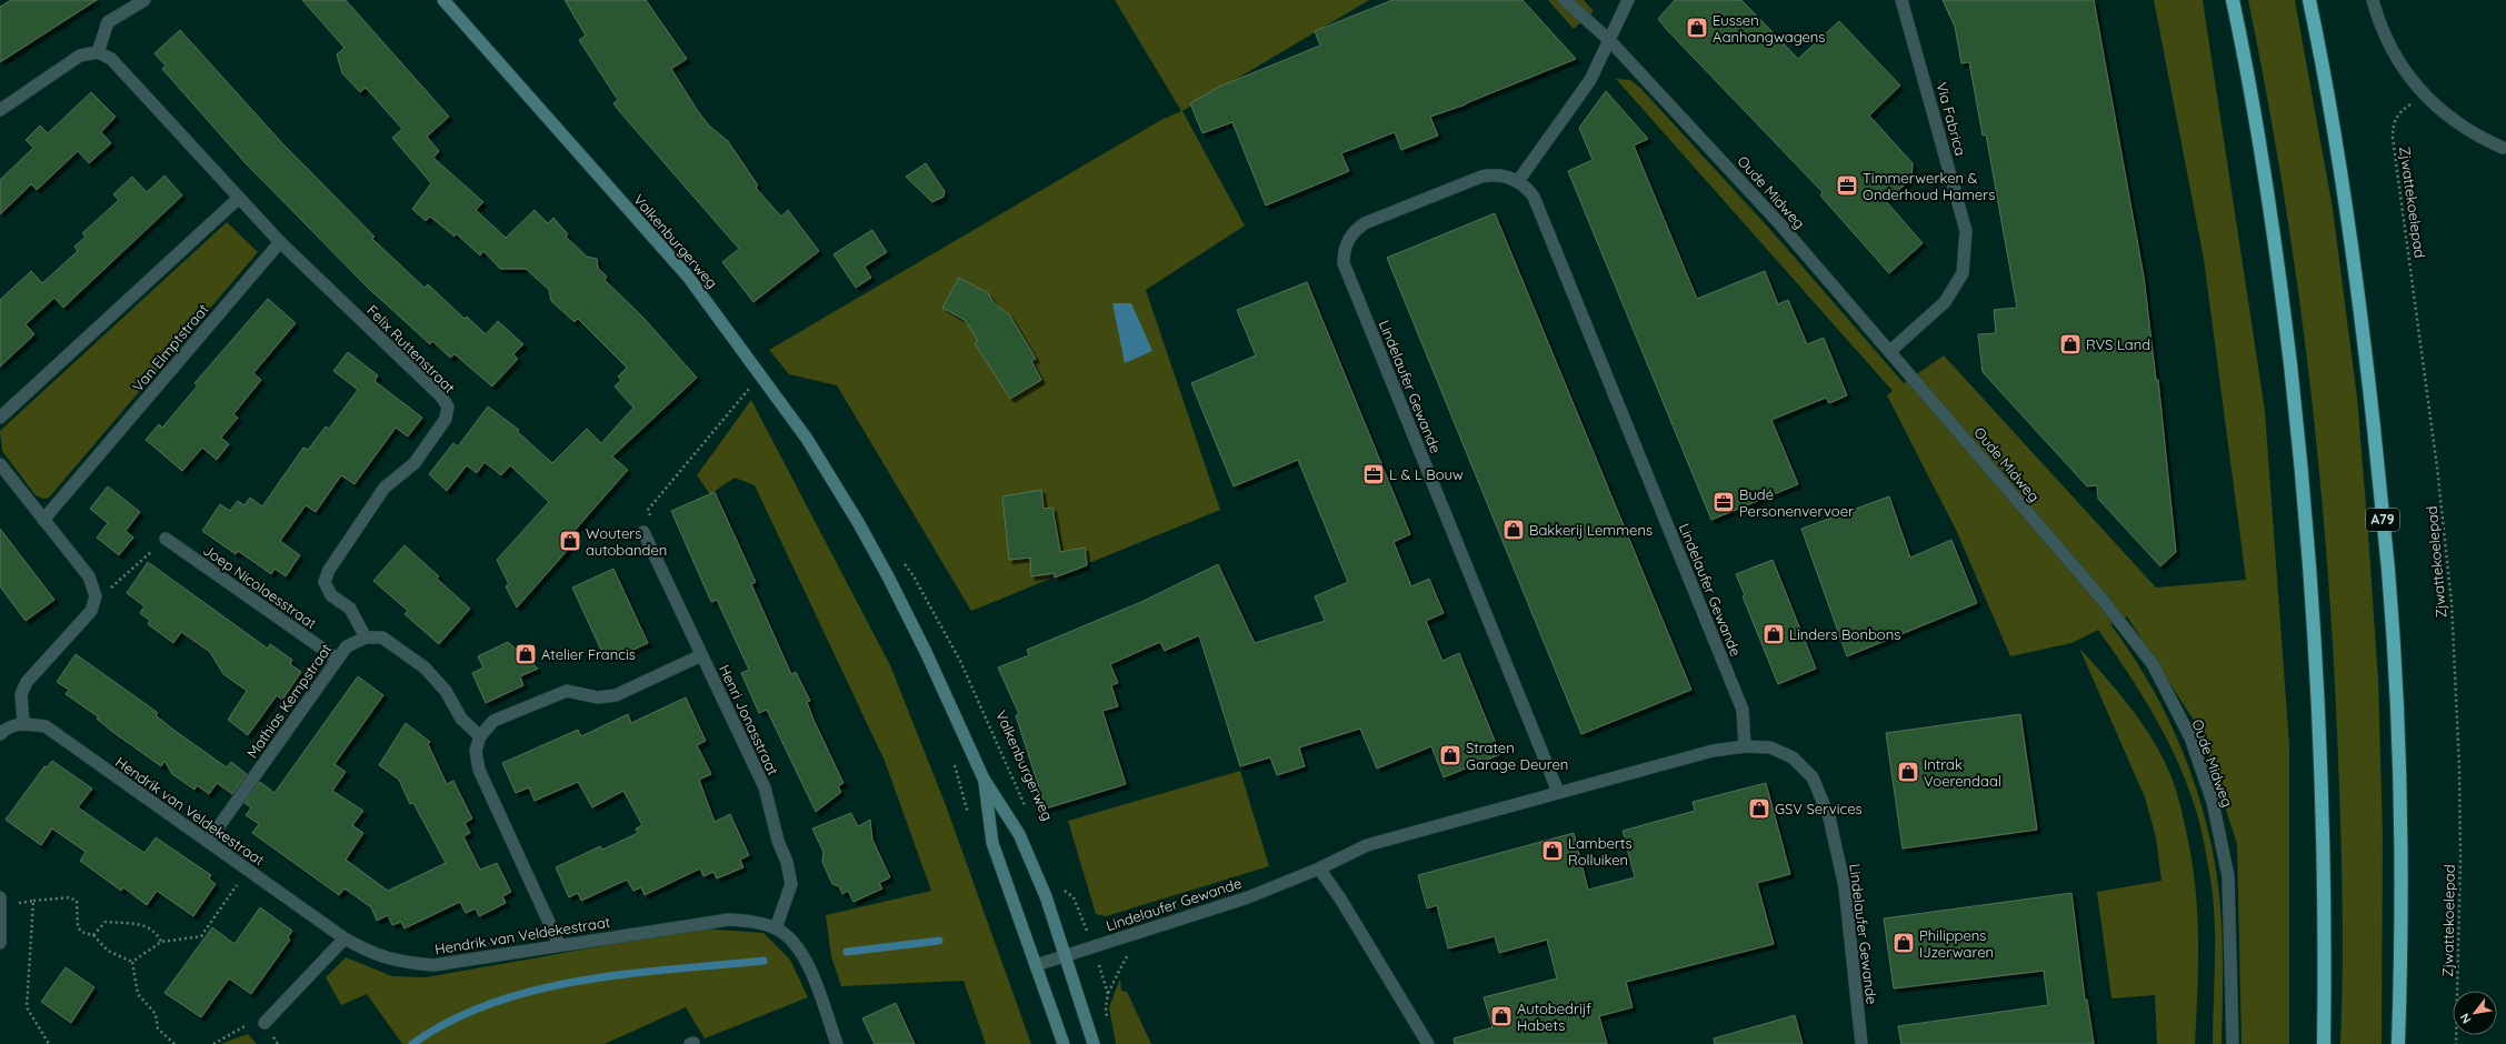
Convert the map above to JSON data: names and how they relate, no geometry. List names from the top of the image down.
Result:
{
  "streets": {
    "highway": ["A79"],
    "main road": ["Valkenburgerweg"],
    "street": [
      "Via Fabrica",
      "Oude Midweg",
      "Van Elmptstraat",
      "Felix Ruttenstraat",
      "Lindelaufer Gewande",
      "Joep Nicolaesstraat",
      "Mathias Kempstraat",
      "Henri Jonasstraat",
      "Hendrik van Veldekestraat"
    ],
    "path": ["Zjwattekoelepad"]
  },
  "crossings": [
    ["Via Fabrica", "Oude Midweg"],
    ["Valkenburgerweg", "Lindelaufer Gewande"],
    ["Van Elmptstraat", "Felix Ruttenstraat"],
    ["Felix Ruttenstraat", "Mathias Kempstraat"],
    ["Joep Nicolaesstraat", "Mathias Kempstraat"],
    ["Mathias Kempstraat", "Hendrik van Veldekestraat"],
    ["Henri Jonasstraat", "Hendrik van Veldekestraat"]
  ],
  "places": {
    "shop": [
      "Eussen Aanhangwagens",
      "RVS Land",
      "Bakkerij Lemmens",
      "Wouters autobanden",
      "Linders Bonbons",
      "Atelier Francis",
      "Straten Garage Deuren",
      "Intrak Voerendaal",
      "GSV Services",
      "Lamberts Rolluiken",
      "Philippens IJzerwaren",
      "Autobedrijf Habets"
    ],
    "office": ["Timmerwerken & Onderhoud Hamers", "L & L Bouw", "Budé Personenvervoer"]
  },
  "north": "bottom left"
}
